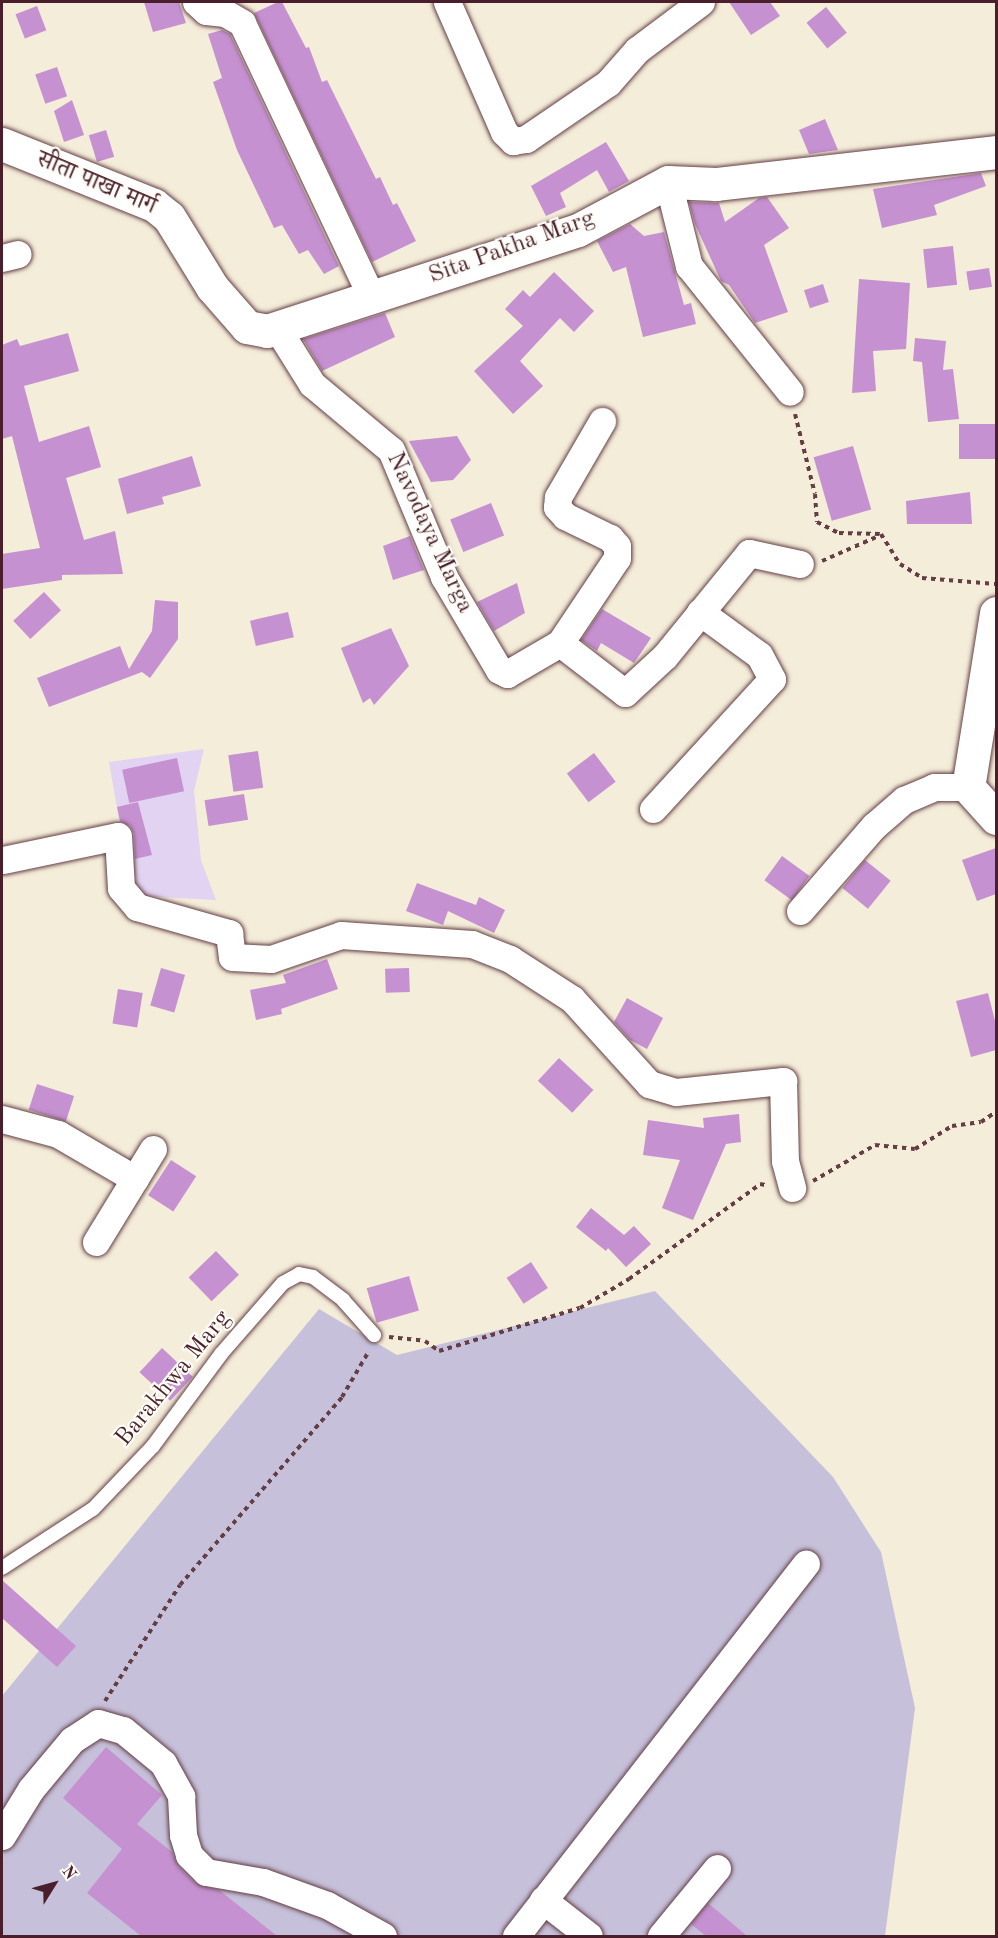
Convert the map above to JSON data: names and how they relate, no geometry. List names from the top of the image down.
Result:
{
  "streets": {
    "street": ["सीता पाखा मार्ग", "Sita Pakha Marg", "Navodaya Marga"],
    "lane": ["Barakhwa Marg"]
  },
  "crossings": [
    ["सीता पाखा मार्ग", "Sita Pakha Marg"],
    ["सीता पाखा मार्ग", "Navodaya Marga"],
    ["Sita Pakha Marg", "Navodaya Marga"]
  ],
  "north": "top right"
}
